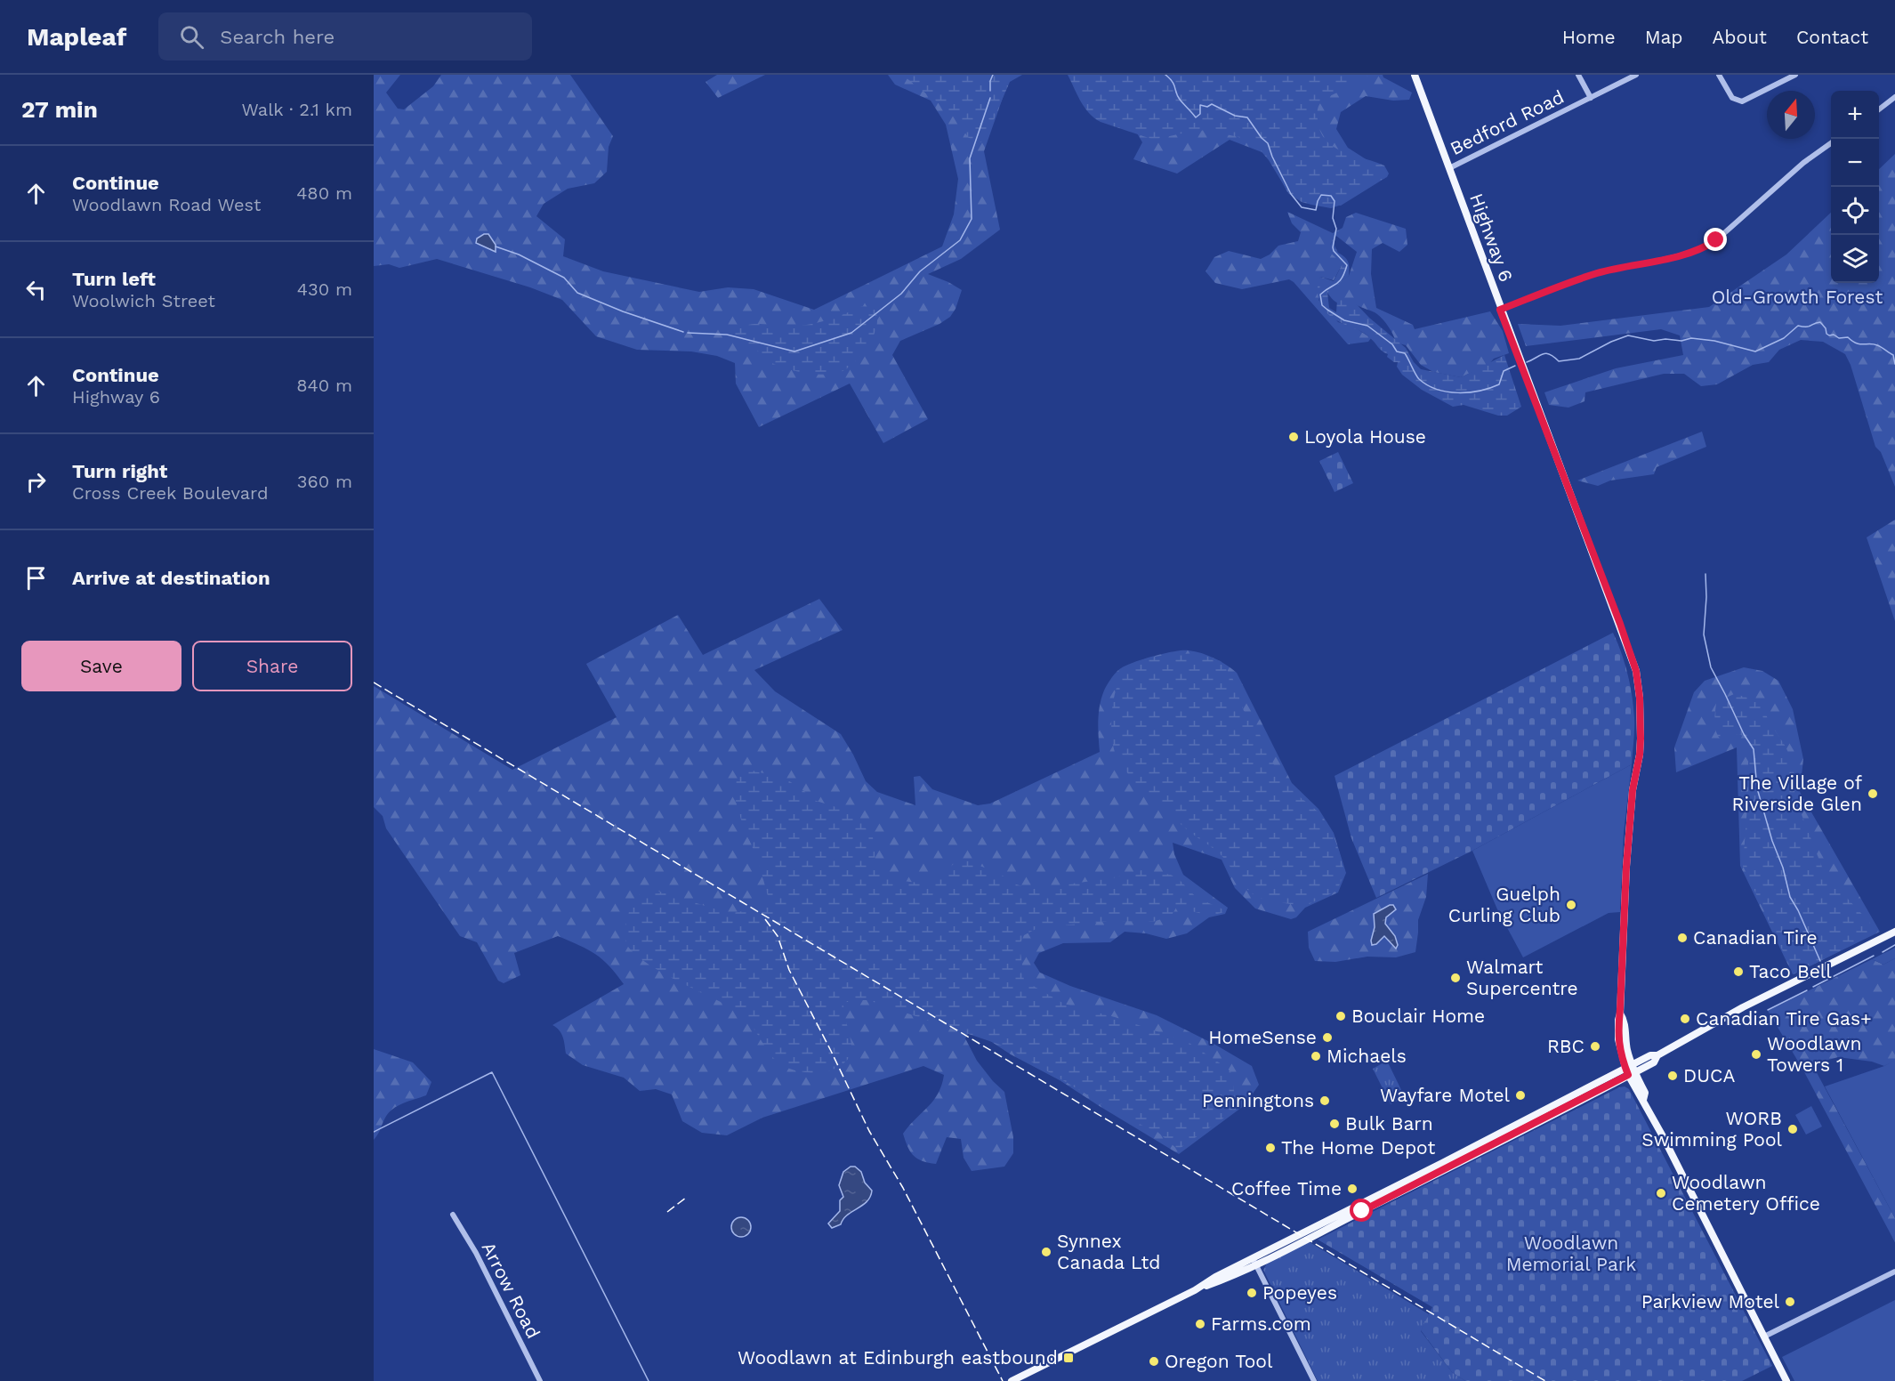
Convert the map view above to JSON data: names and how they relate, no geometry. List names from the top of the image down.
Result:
{
  "streets": {
    "main road": ["Highway 6"],
    "street": ["Bedford Road", "Arrow Road"]
  },
  "crossings": [
    ["Bedford Road", "Highway 6"]
  ],
  "parks": ["Old-Growth Forest", "Woodlawn Memorial Park"],
  "places": {
    "other": [
      "Loyola House",
      "The Village of Riverside Glen",
      "Guelph Curling Club",
      "Canadian Tire",
      "Taco Bell",
      "Walmart Supercentre",
      "Bouclair Home",
      "Canadian Tire Gas+",
      "HomeSense",
      "RBC",
      "Woodlawn Towers 1",
      "Michaels",
      "DUCA",
      "Wayfare Motel",
      "Penningtons",
      "Bulk Barn",
      "WORB Swimming Pool",
      "The Home Depot",
      "Coffee Time",
      "Woodlawn Cemetery Office",
      "Synnex Canada Ltd",
      "Popeyes",
      "Parkview Motel",
      "Farms.com",
      "Oregon Tool"
    ],
    "transit": ["Woodlawn at Edinburgh eastbound"]
  },
  "north": "top",
  "page": {
    "header": "Mapleaf",
    "search": "Search here",
    "nav": [
      "Home",
      "Map",
      "About",
      "Contact"
    ],
    "heading": ["27 min", "Walk · 2.1 km"],
    "map_buttons": ["+", "−"],
    "list": [
      ["Continue", "Woodlawn Road West", "480 m"],
      ["Turn left", "Woolwich Street", "430 m"],
      ["Continue", "Highway 6", "840 m"],
      ["Turn right", "Cross Creek Boulevard", "360 m"],
      "Arrive at destination"
    ],
    "buttons": ["Save", "Share"]
  }
}
